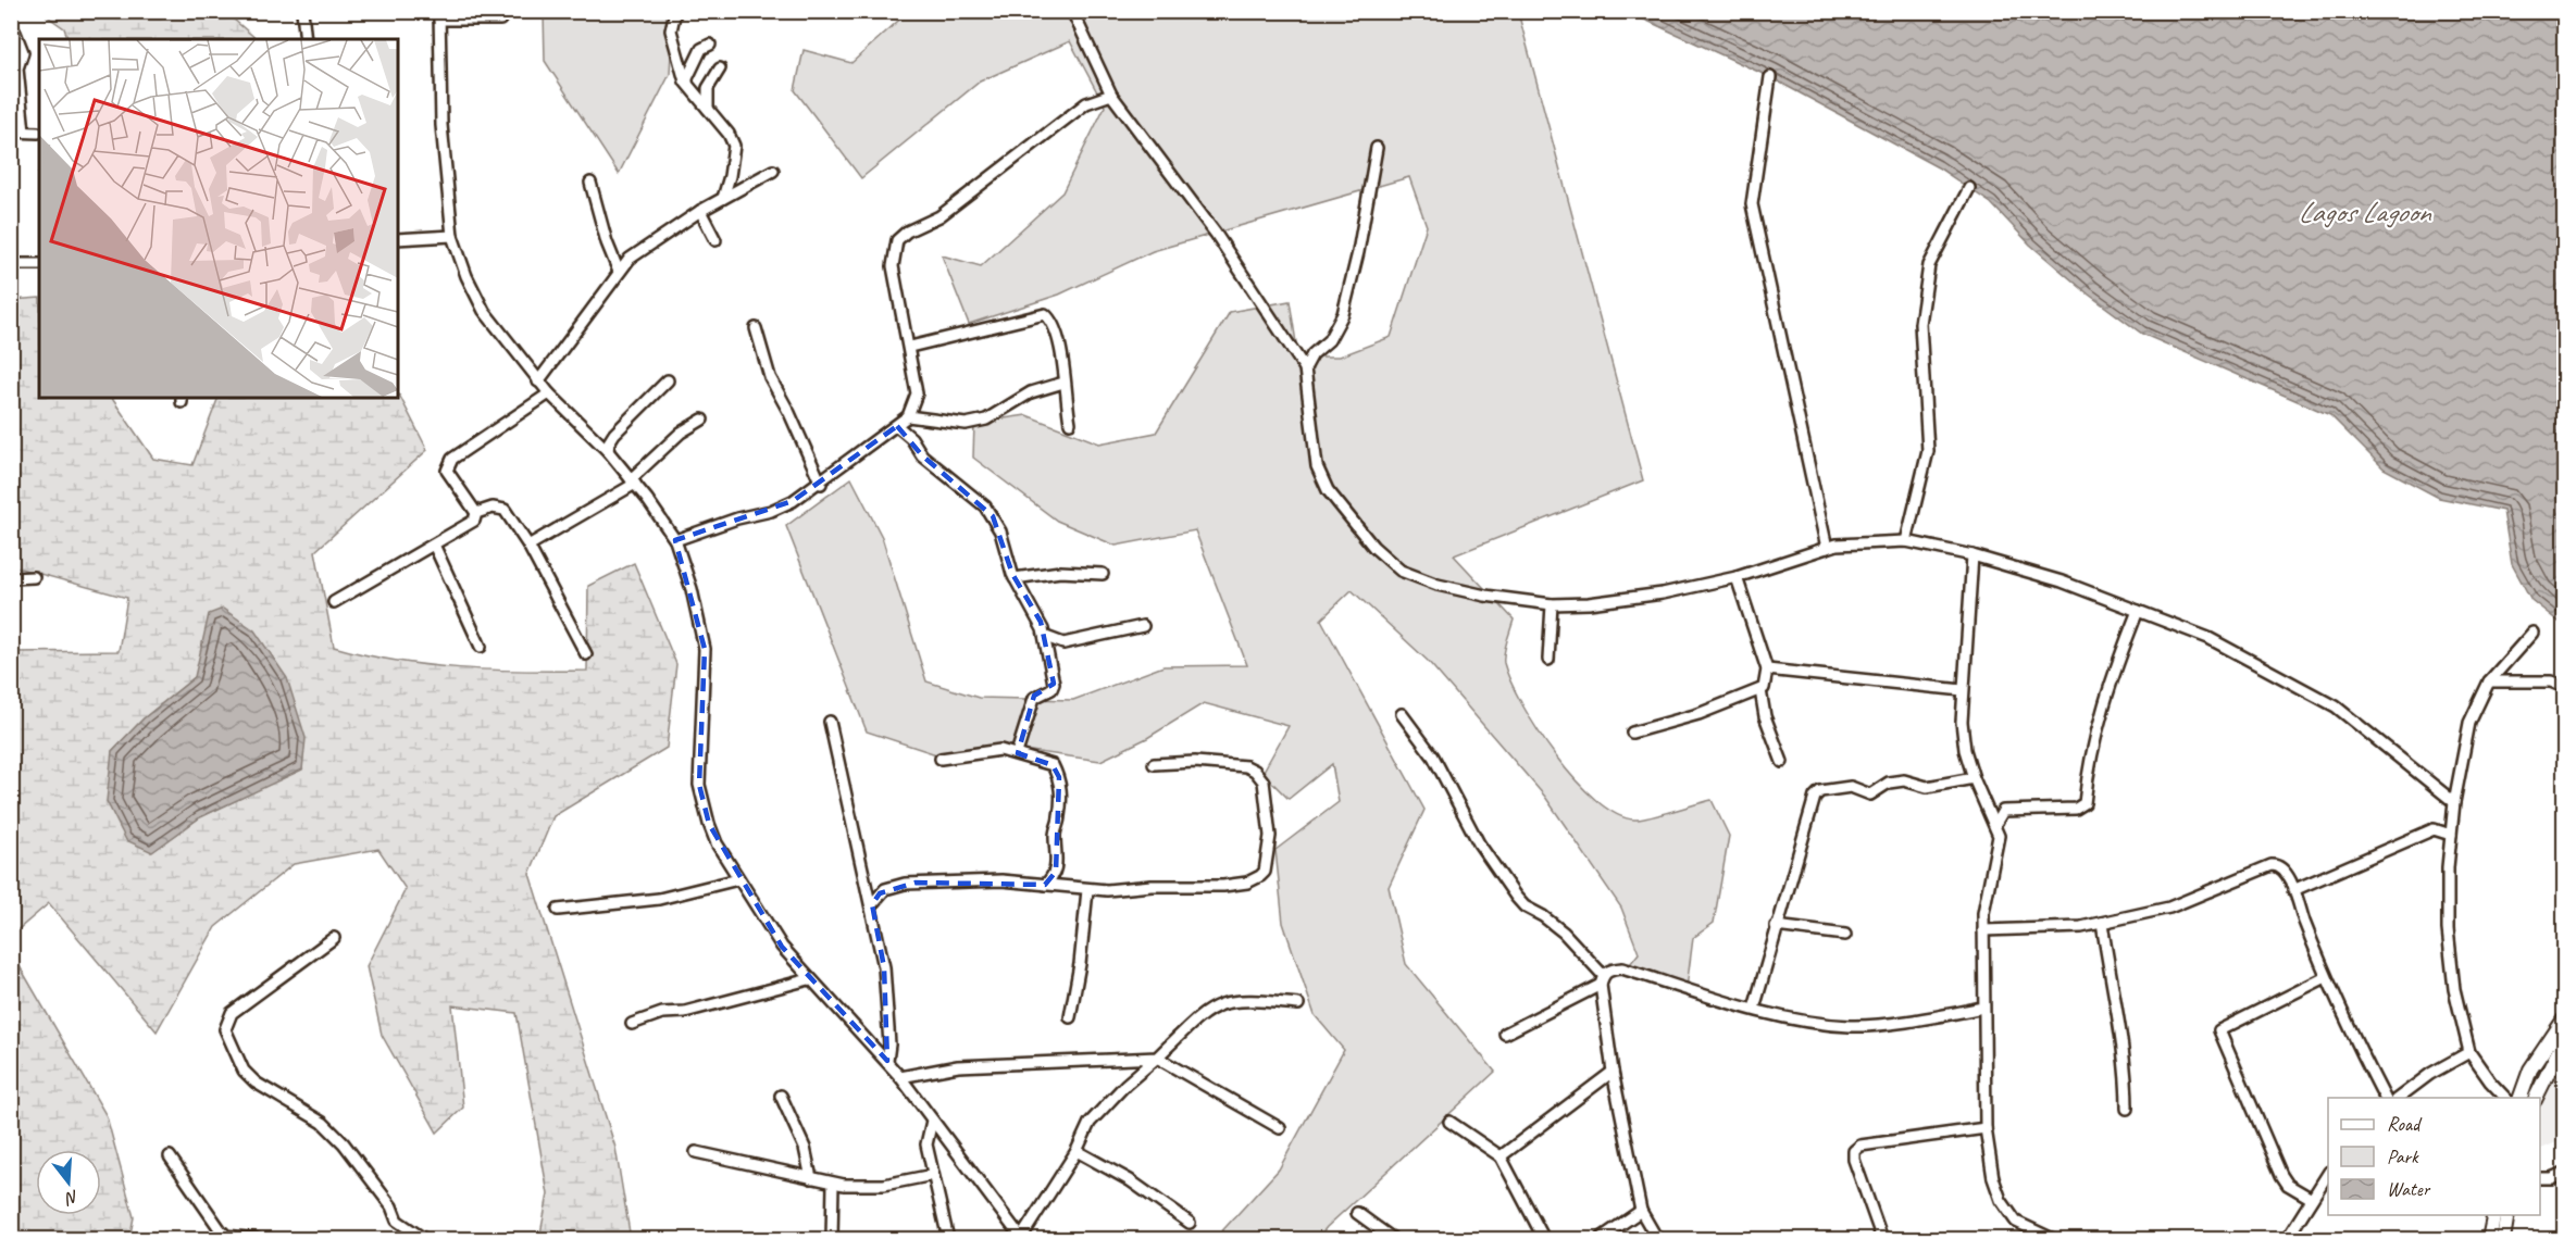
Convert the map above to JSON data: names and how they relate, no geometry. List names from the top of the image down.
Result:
{
  "water": ["Lagos Lagoon"],
  "legend": ["Road", "Park", "Water"],
  "north": "bottom"
}
